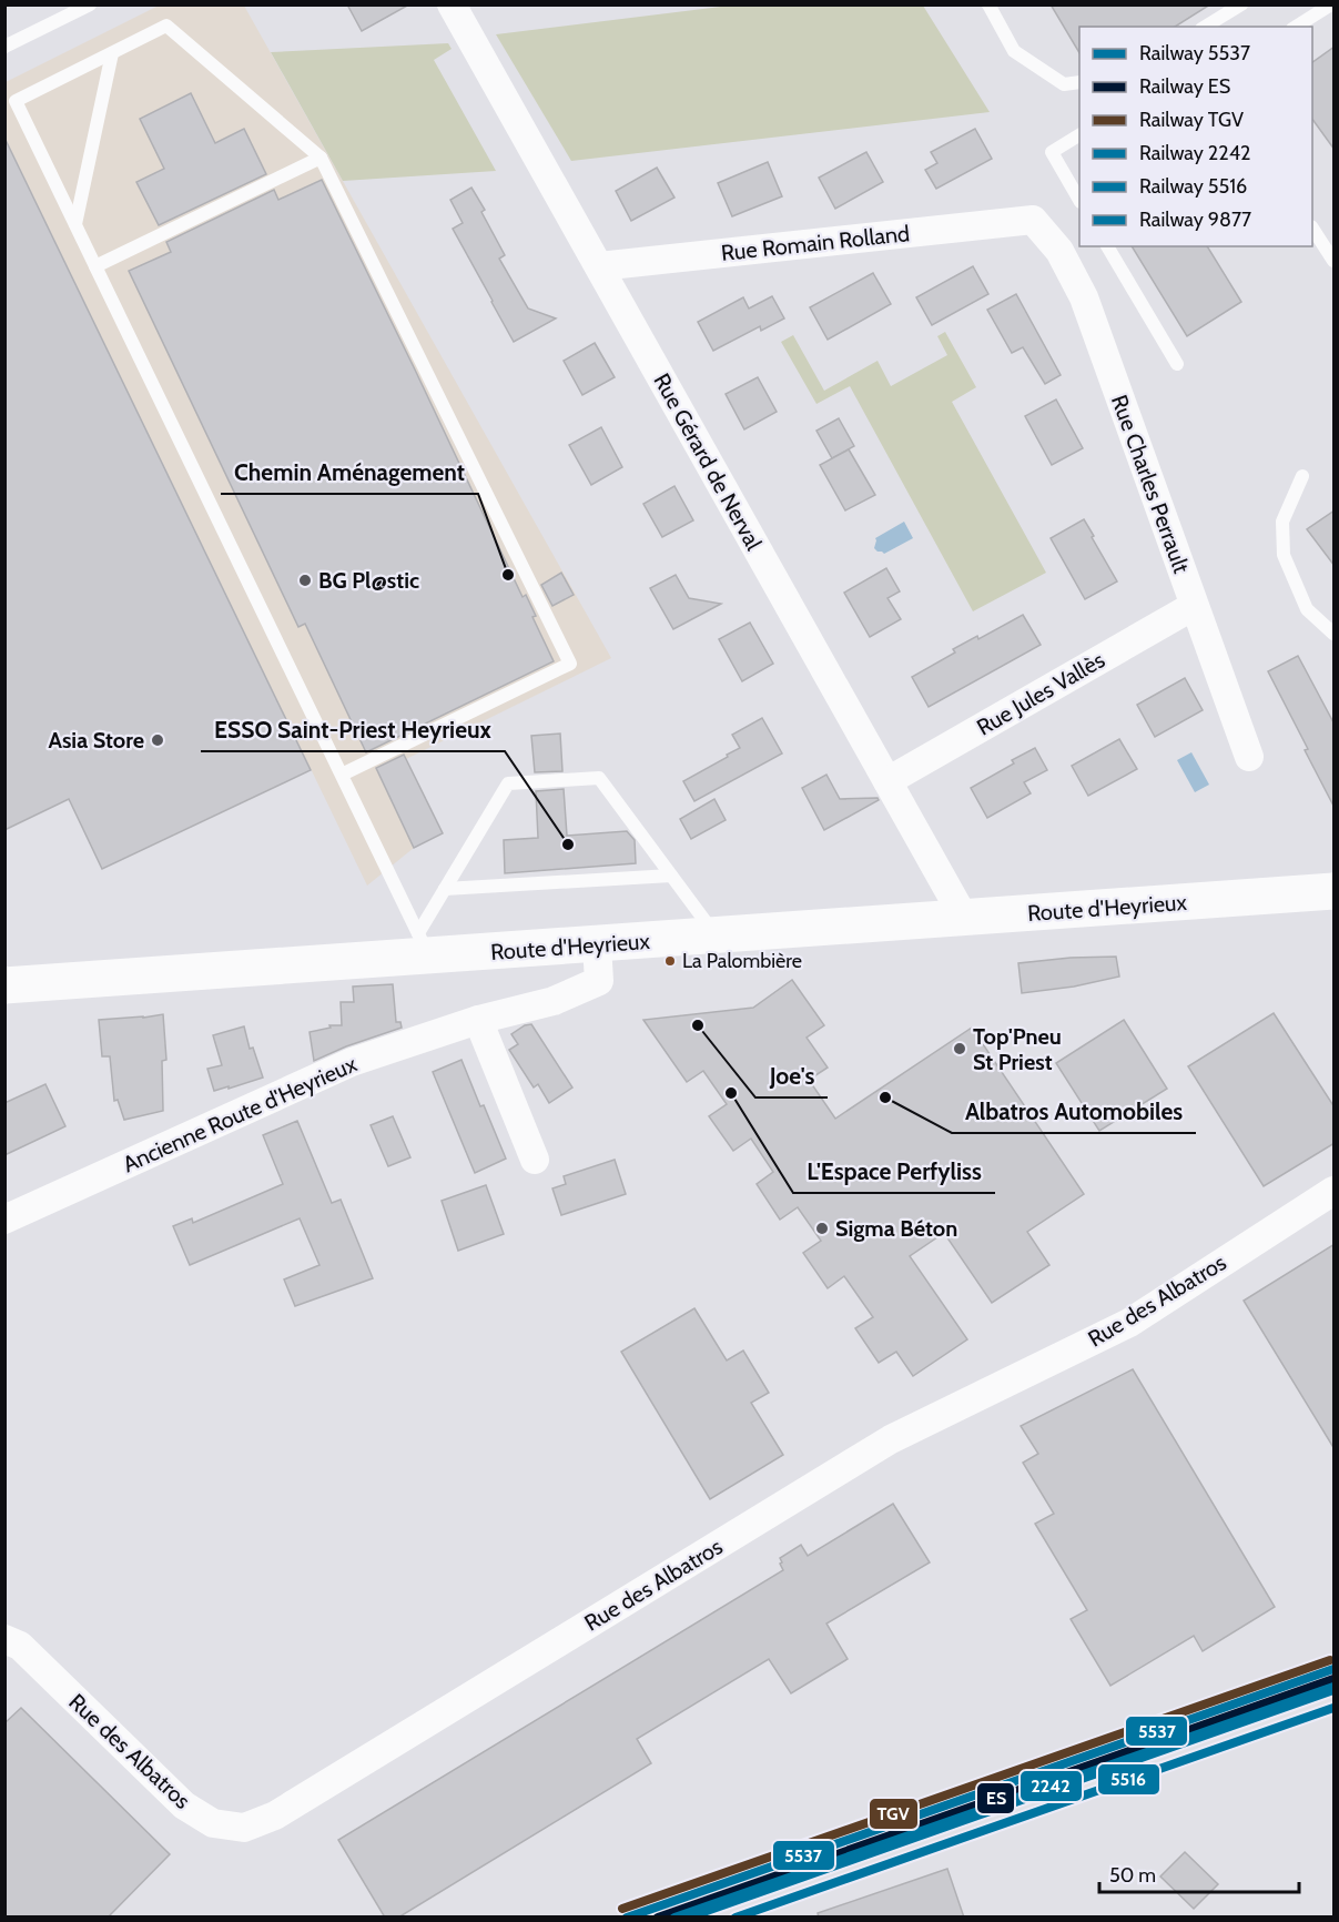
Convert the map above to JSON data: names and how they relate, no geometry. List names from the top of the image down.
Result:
{
  "streets": {
    "main road": ["Route d'Heyrieux"],
    "street": [
      "Rue Romain Rolland",
      "Rue Gérard de Nerval",
      "Rue Charles Perrault",
      "Rue Jules Vallès",
      "Ancienne Route d'Heyrieux",
      "Rue des Albatros"
    ]
  },
  "crossings": [
    ["Rue Romain Rolland", "Rue Gérard de Nerval"],
    ["Rue Romain Rolland", "Rue Charles Perrault"],
    ["Rue Gérard de Nerval", "Rue Jules Vallès"],
    ["Rue Gérard de Nerval", "Route d'Heyrieux"],
    ["Rue Charles Perrault", "Rue Jules Vallès"],
    ["Route d'Heyrieux", "Ancienne Route d'Heyrieux"]
  ],
  "places": [
    "Chemin Aménagement",
    "BG Pl@stic",
    "Asia Store",
    "ESSO Saint-Priest Heyrieux",
    "La Palombière",
    "Joe's",
    "Top'Pneu St Priest",
    "L'Espace Perfyliss",
    "Albatros Automobiles",
    "Sigma Béton"
  ],
  "lines": [
    "rail line TGV",
    "rail line 5537",
    "rail line ES",
    "rail line 2242",
    "rail line 9877",
    "rail line 5516"
  ],
  "legend": [
    "Railway 5537",
    "Railway ES",
    "Railway TGV",
    "Railway 2242",
    "Railway 5516",
    "Railway 9877"
  ],
  "scale_bar": "50 m"
}
